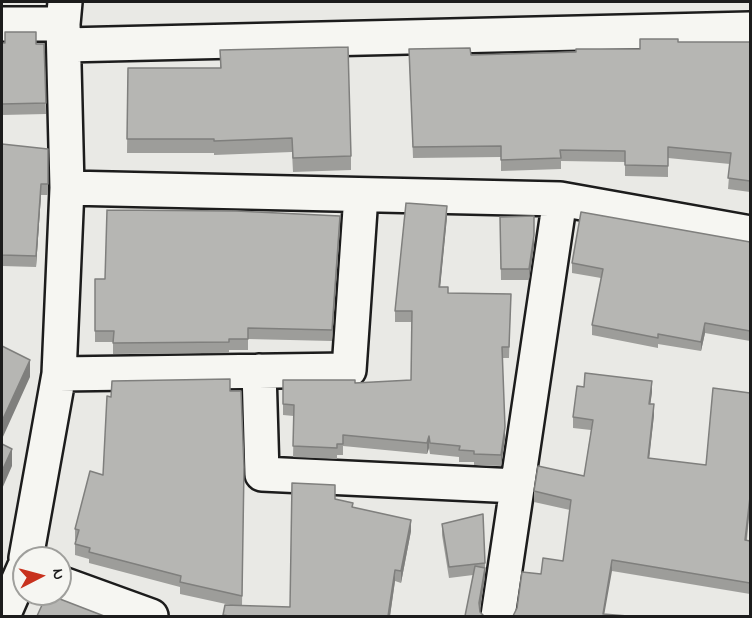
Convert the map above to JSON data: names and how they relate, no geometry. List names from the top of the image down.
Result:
{
  "north": "right"
}
